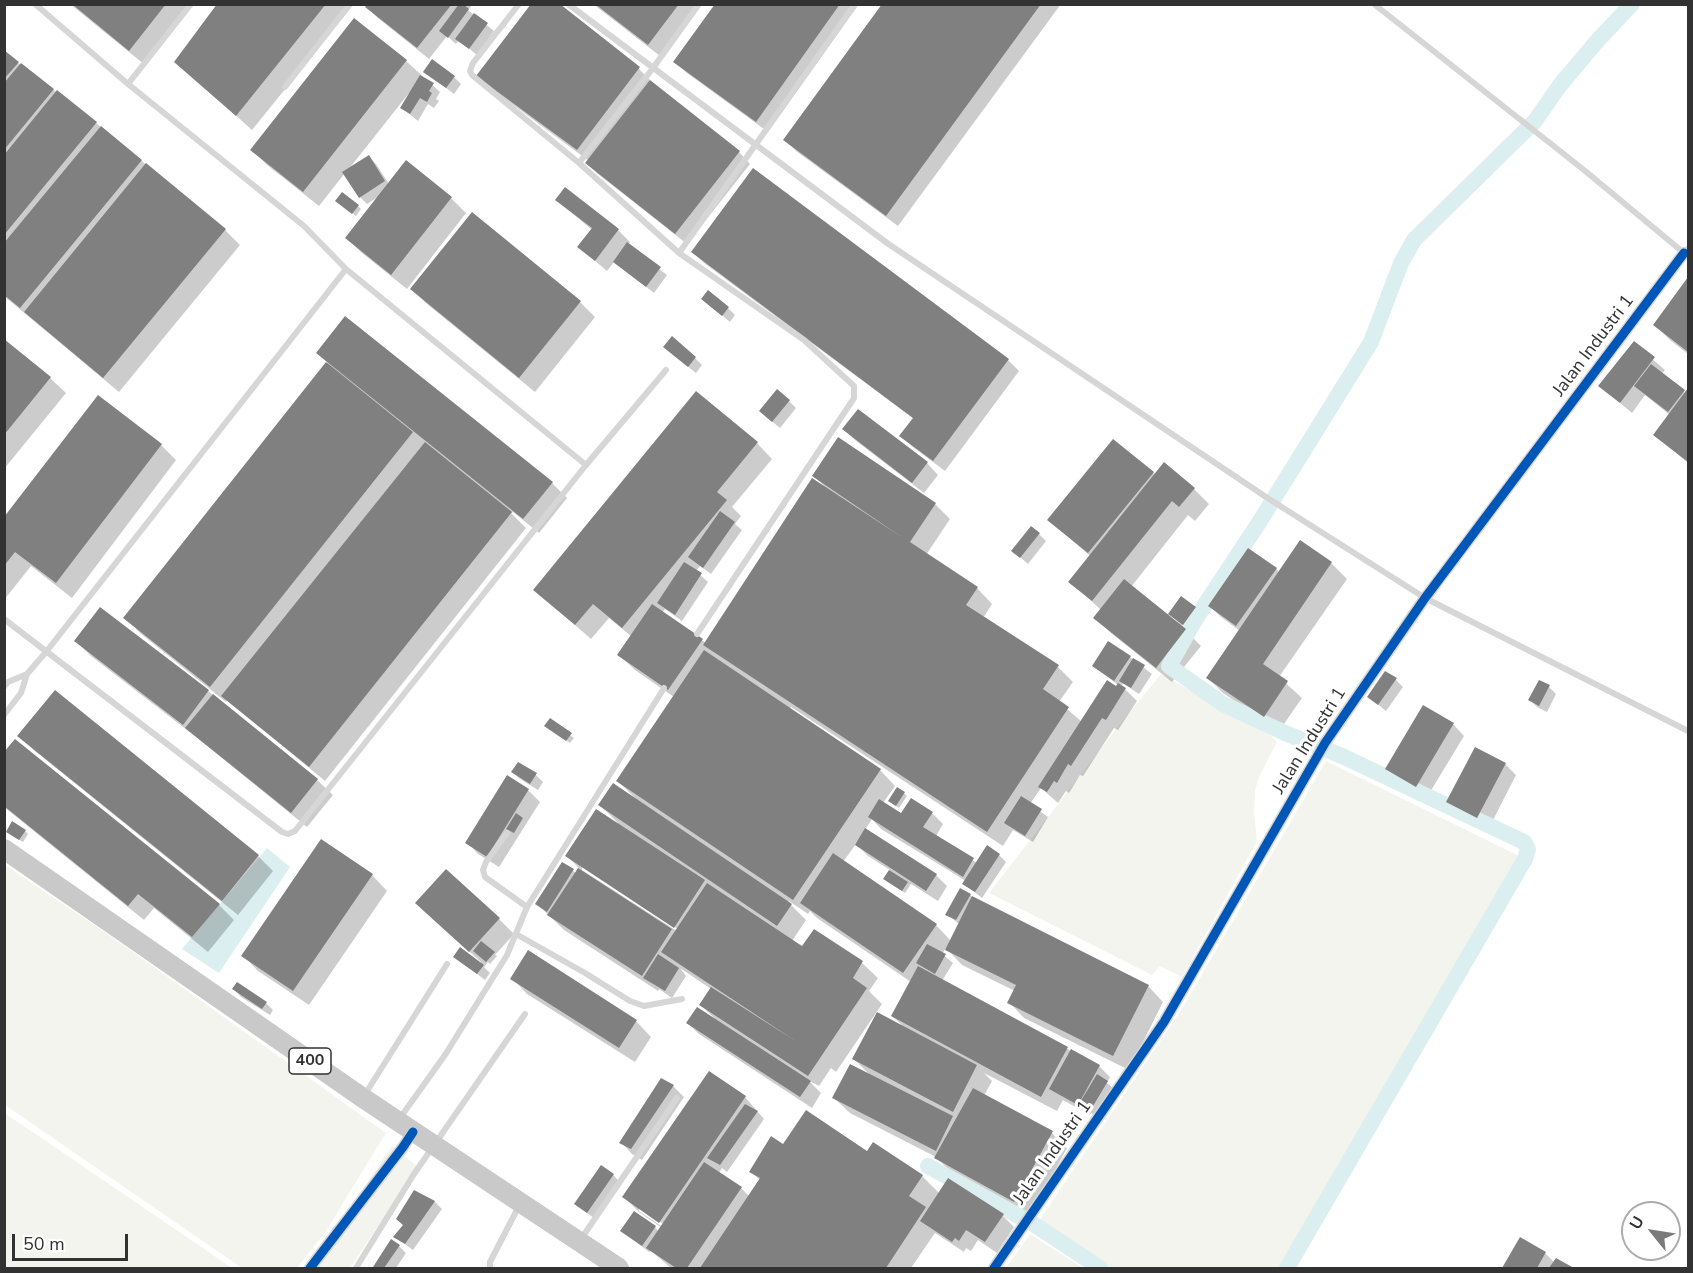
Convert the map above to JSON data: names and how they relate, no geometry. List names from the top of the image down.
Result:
{
  "streets": {
    "main road": ["400"],
    "street": ["Jalan Industri 1"]
  },
  "scale_bar": "50 m",
  "north": "top left"
}
